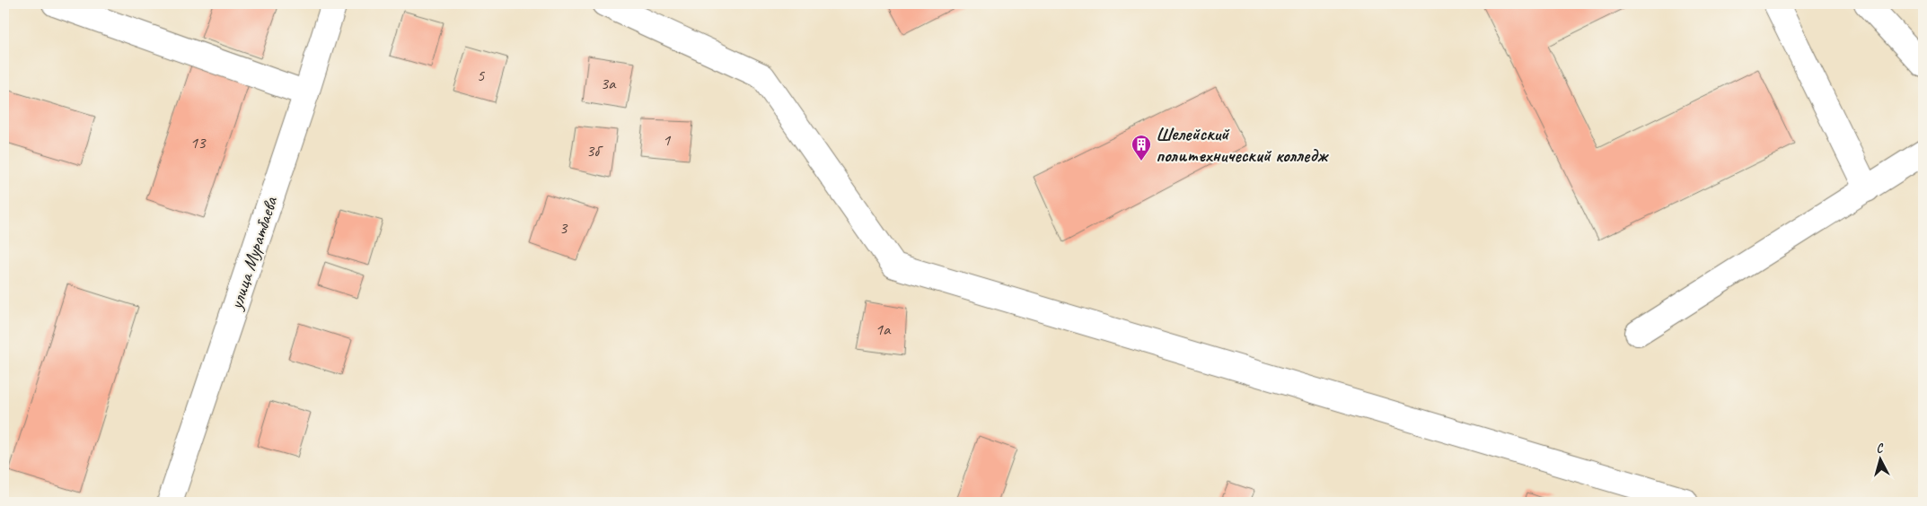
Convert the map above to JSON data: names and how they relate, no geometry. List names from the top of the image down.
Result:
{
  "streets": {
    "street": ["улица Муратбаева"]
  },
  "places": {
    "building": ["Шелейский политехнический колледж"]
  },
  "house_numbers": [
    "5",
    "3а",
    "1",
    "13",
    "3б",
    "3",
    "1а"
  ],
  "north": "top"
}
